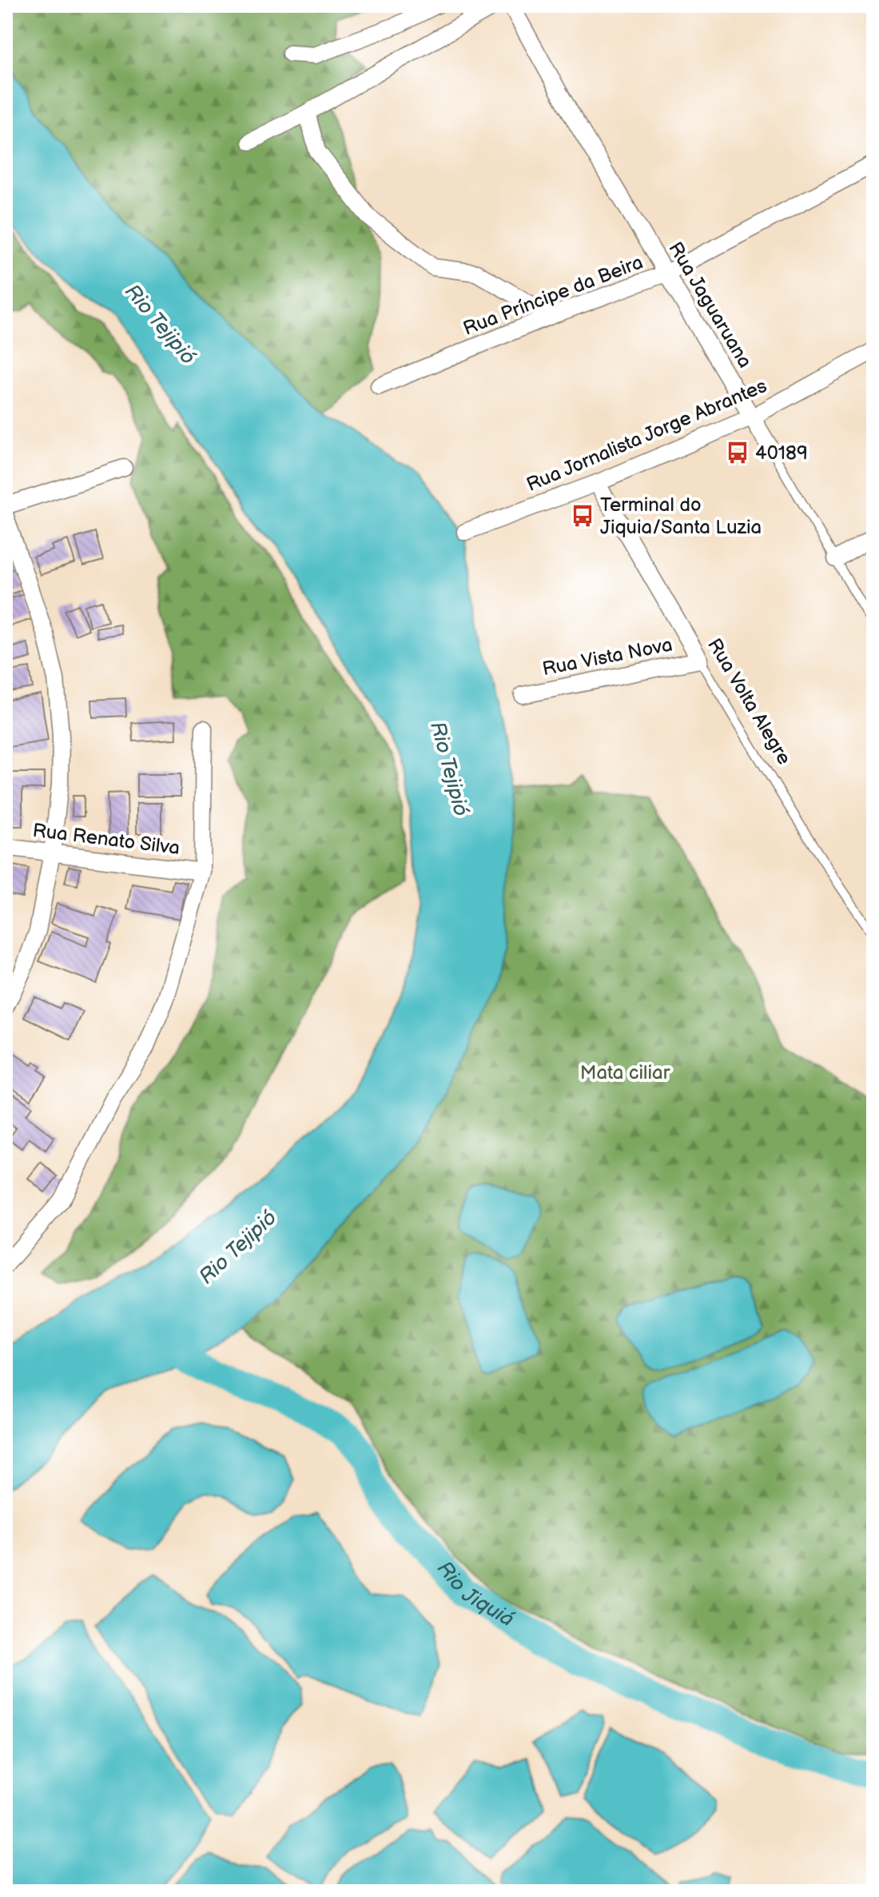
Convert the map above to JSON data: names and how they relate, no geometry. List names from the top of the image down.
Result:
{
  "streets": {
    "street": [
      "Rua Príncipe da Beira",
      "Rua Jaguaruana",
      "Rua Jornalista Jorge Abrantes",
      "Rua Vista Nova",
      "Rua Volta Alegre",
      "Rua Renato Silva"
    ]
  },
  "crossings": [
    ["Rua Príncipe da Beira", "Rua Jaguaruana"],
    ["Rua Jaguaruana", "Rua Jornalista Jorge Abrantes"],
    ["Rua Jornalista Jorge Abrantes", "Rua Volta Alegre"],
    ["Rua Vista Nova", "Rua Volta Alegre"]
  ],
  "water": ["Rio Tejipió", "Rio Jiquiá"],
  "parks": ["Mata ciliar"],
  "places": {
    "bus stop": ["40189", "Terminal do Jiquia/Santa Luzia"]
  }
}
